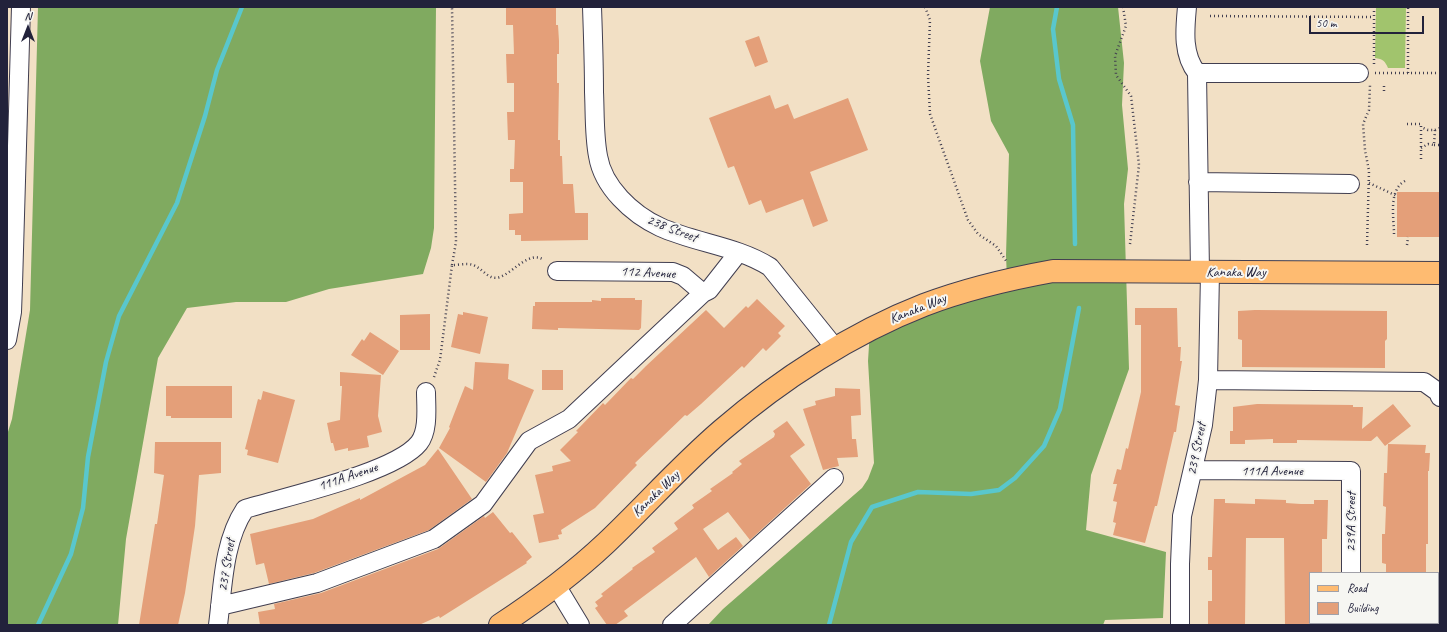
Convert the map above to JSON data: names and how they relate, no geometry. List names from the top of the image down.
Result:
{
  "streets": {
    "main road": ["Kanaka Way"],
    "street": [
      "238 Street",
      "112 Avenue",
      "239 Street",
      "111A Avenue",
      "239A Street",
      "237 Street"
    ]
  },
  "crossings": [
    ["238 Street", "Kanaka Way"],
    ["Kanaka Way", "239 Street"],
    ["239 Street", "111A Avenue"],
    ["111A Avenue", "239A Street"],
    ["111A Avenue", "237 Street"]
  ],
  "legend": ["Road", "Building"],
  "scale_bar": "50 m",
  "north": "top"
}
